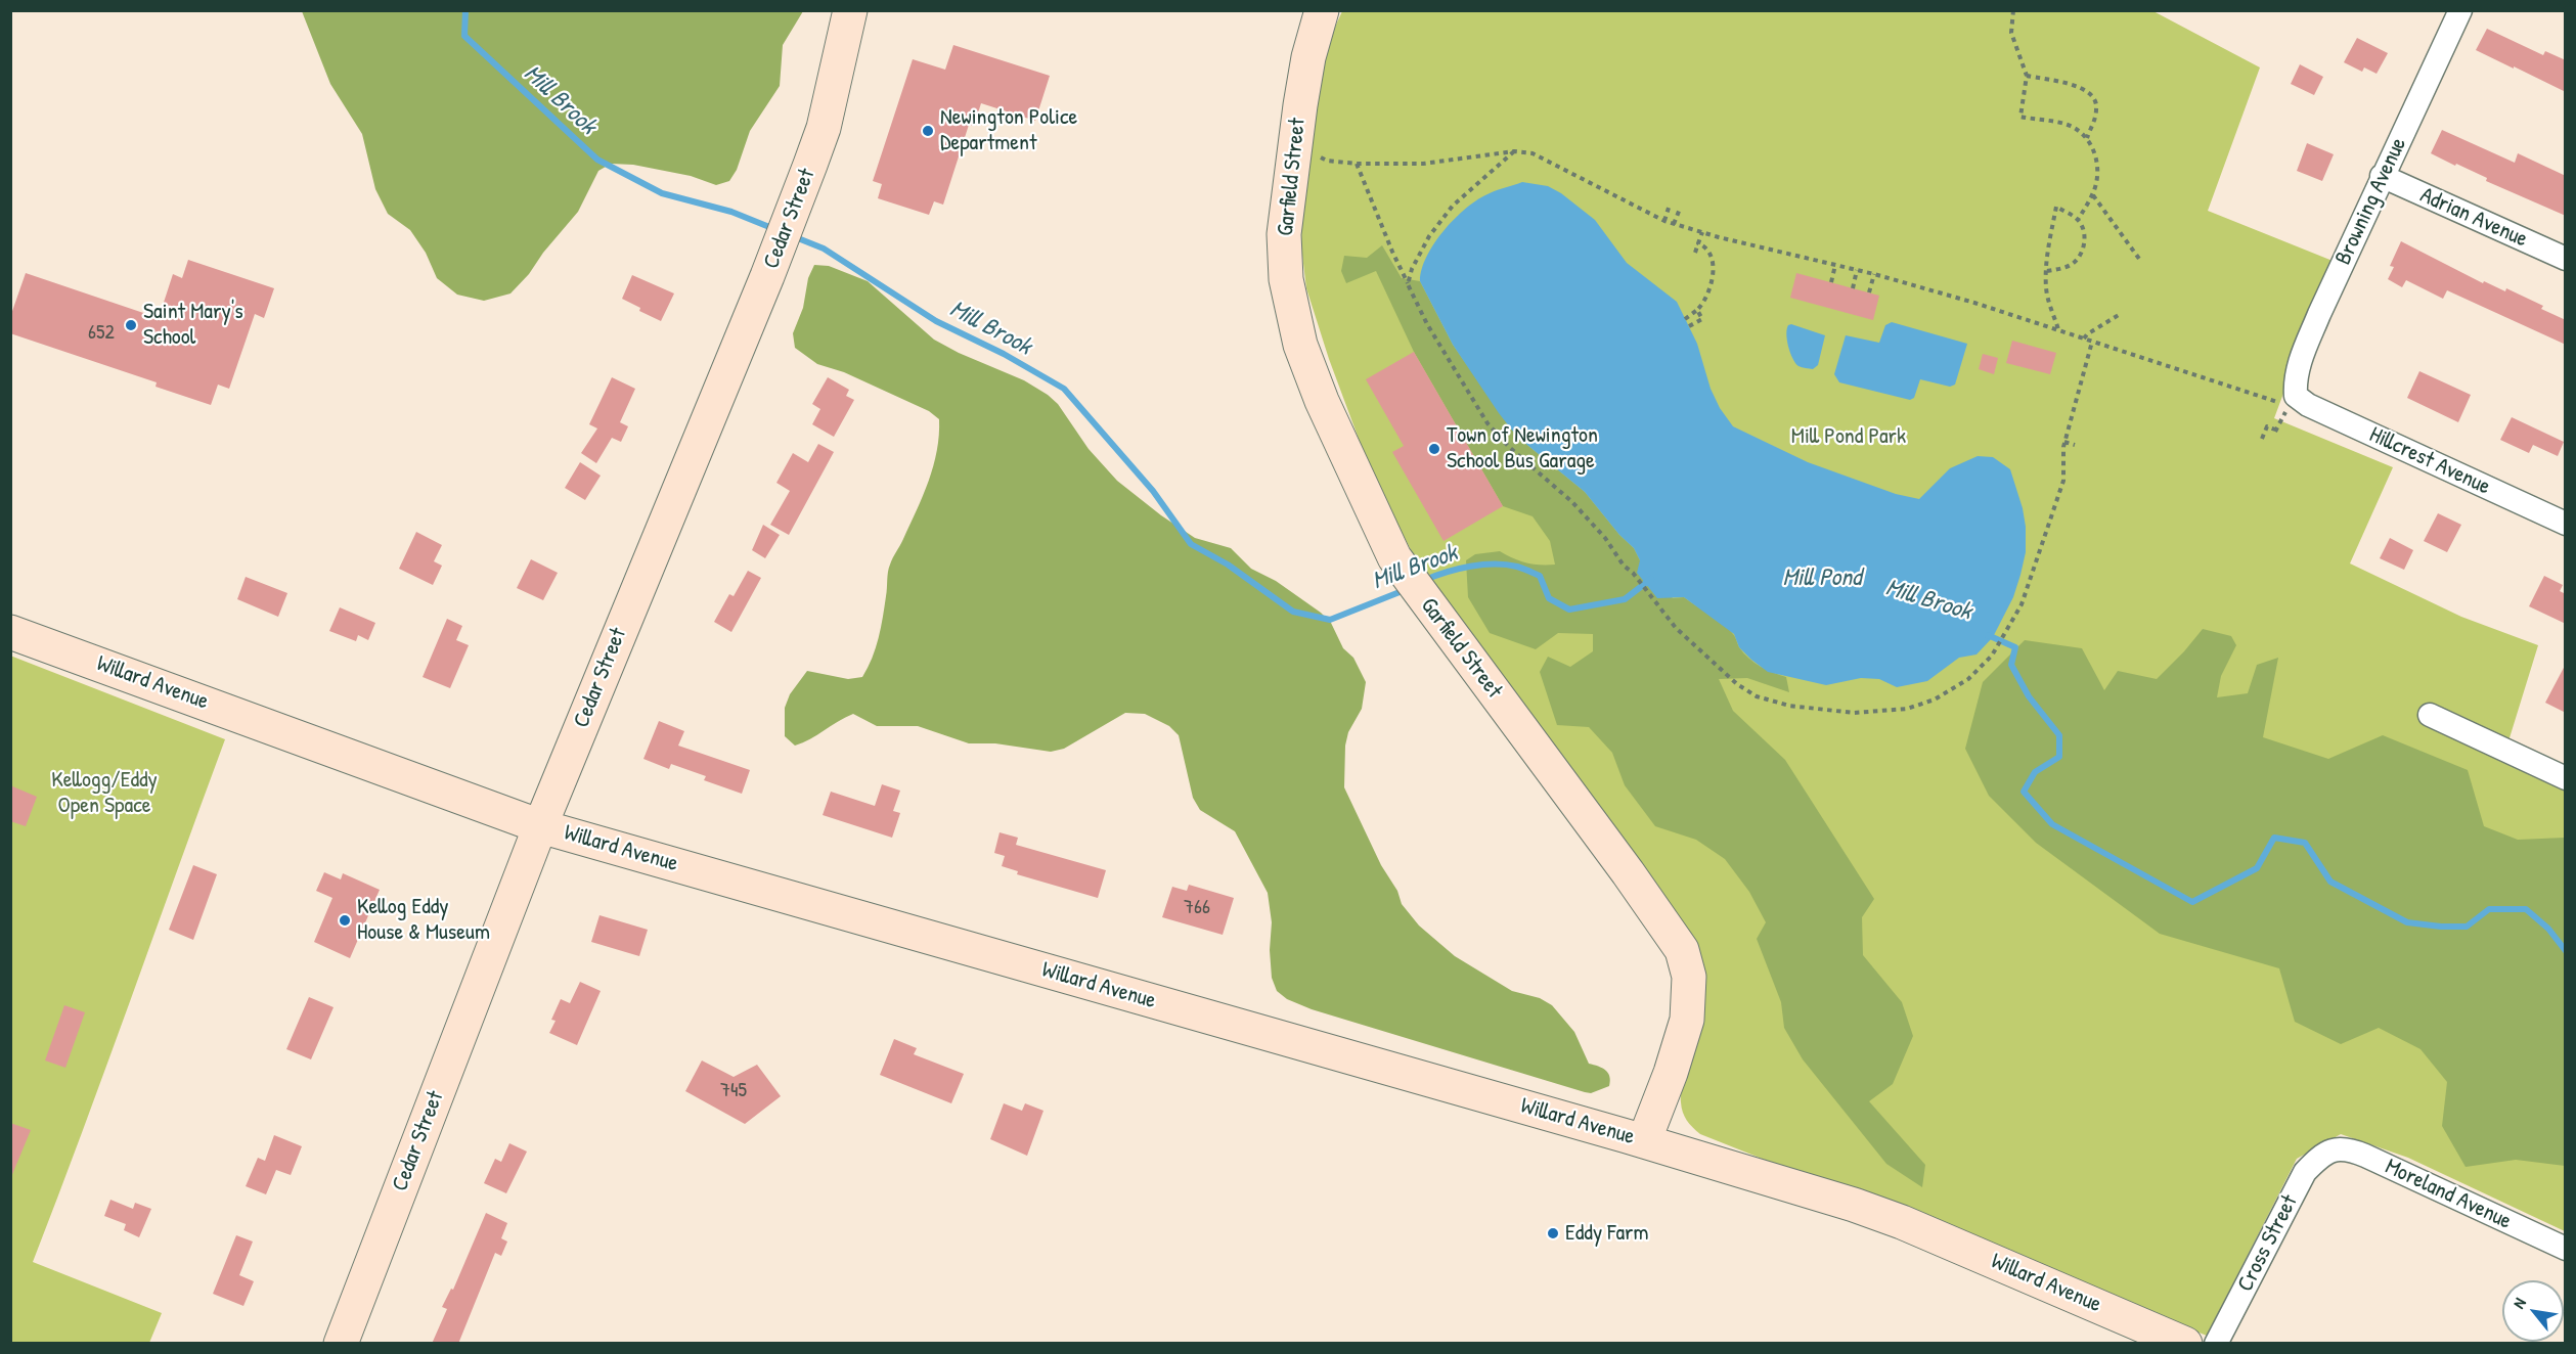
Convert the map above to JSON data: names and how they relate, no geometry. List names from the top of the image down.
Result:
{
  "streets": {
    "main road": ["Garfield Street", "Cedar Street", "Willard Avenue"],
    "street": [
      "Browning Avenue",
      "Adrian Avenue",
      "Hillcrest Avenue",
      "Moreland Avenue",
      "Cross Street"
    ]
  },
  "crossings": [
    ["Garfield Street", "Willard Avenue"],
    ["Browning Avenue", "Adrian Avenue"],
    ["Browning Avenue", "Hillcrest Avenue"],
    ["Cedar Street", "Willard Avenue"],
    ["Moreland Avenue", "Cross Street"]
  ],
  "water": ["Mill Brook", "Mill Pond"],
  "parks": ["Mill Pond Park", "Kellogg/Eddy Open Space"],
  "places": [
    "Newington Police Department",
    "Saint Mary's School",
    "Town of Newington School Bus Garage",
    "Kellog Eddy House & Museum",
    "Eddy Farm"
  ],
  "house_numbers": ["652", "766", "745"],
  "north": "top left"
}
